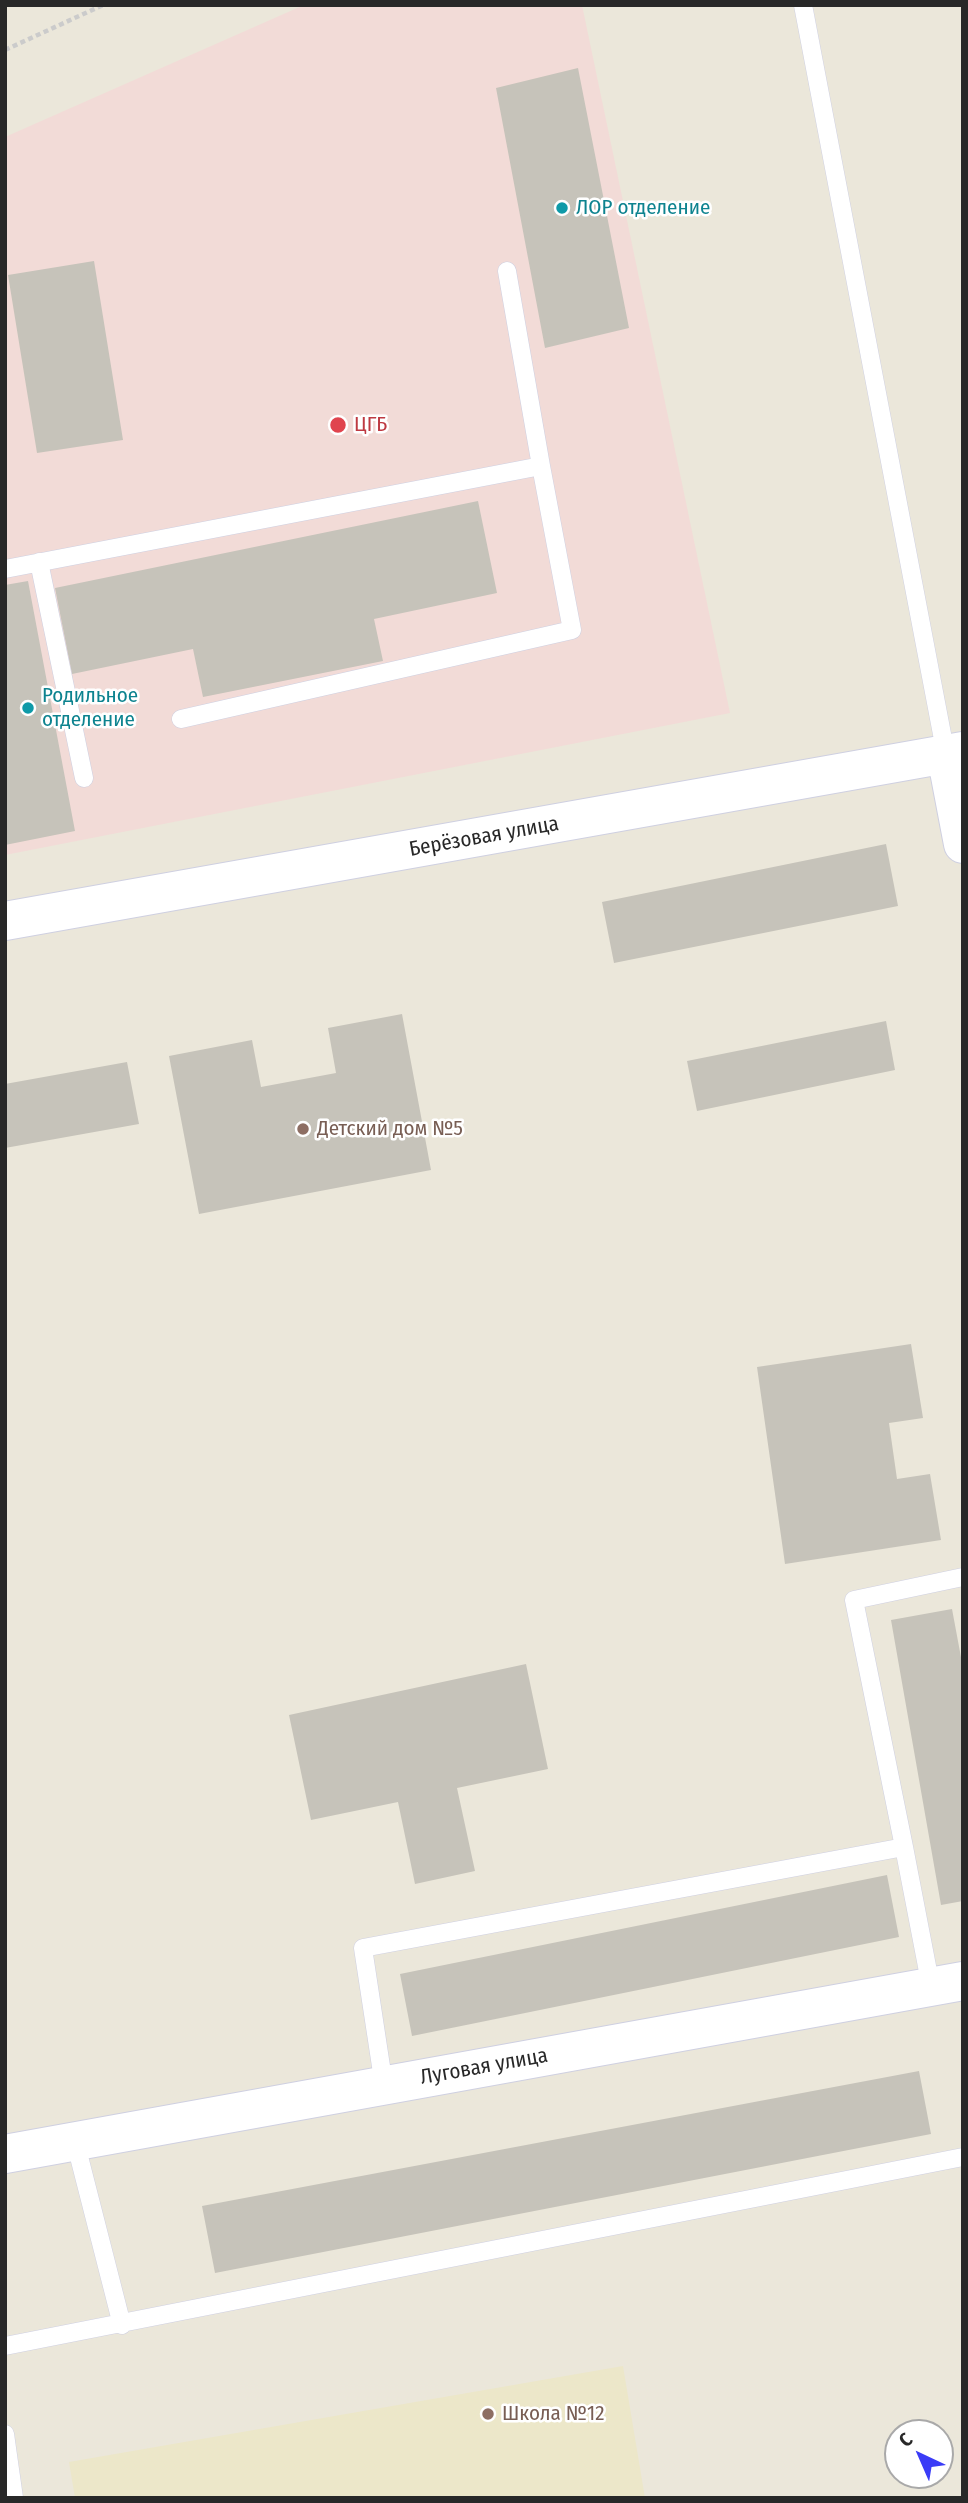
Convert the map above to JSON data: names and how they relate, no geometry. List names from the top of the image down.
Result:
{
  "streets": {
    "street": ["Берёзовая улица", "Луговая улица"]
  },
  "places": [
    "ЛОР отделение",
    "ЦГБ",
    "Родильное отделение",
    "Детский дом №5",
    "Школа №12"
  ],
  "north": "top left"
}
